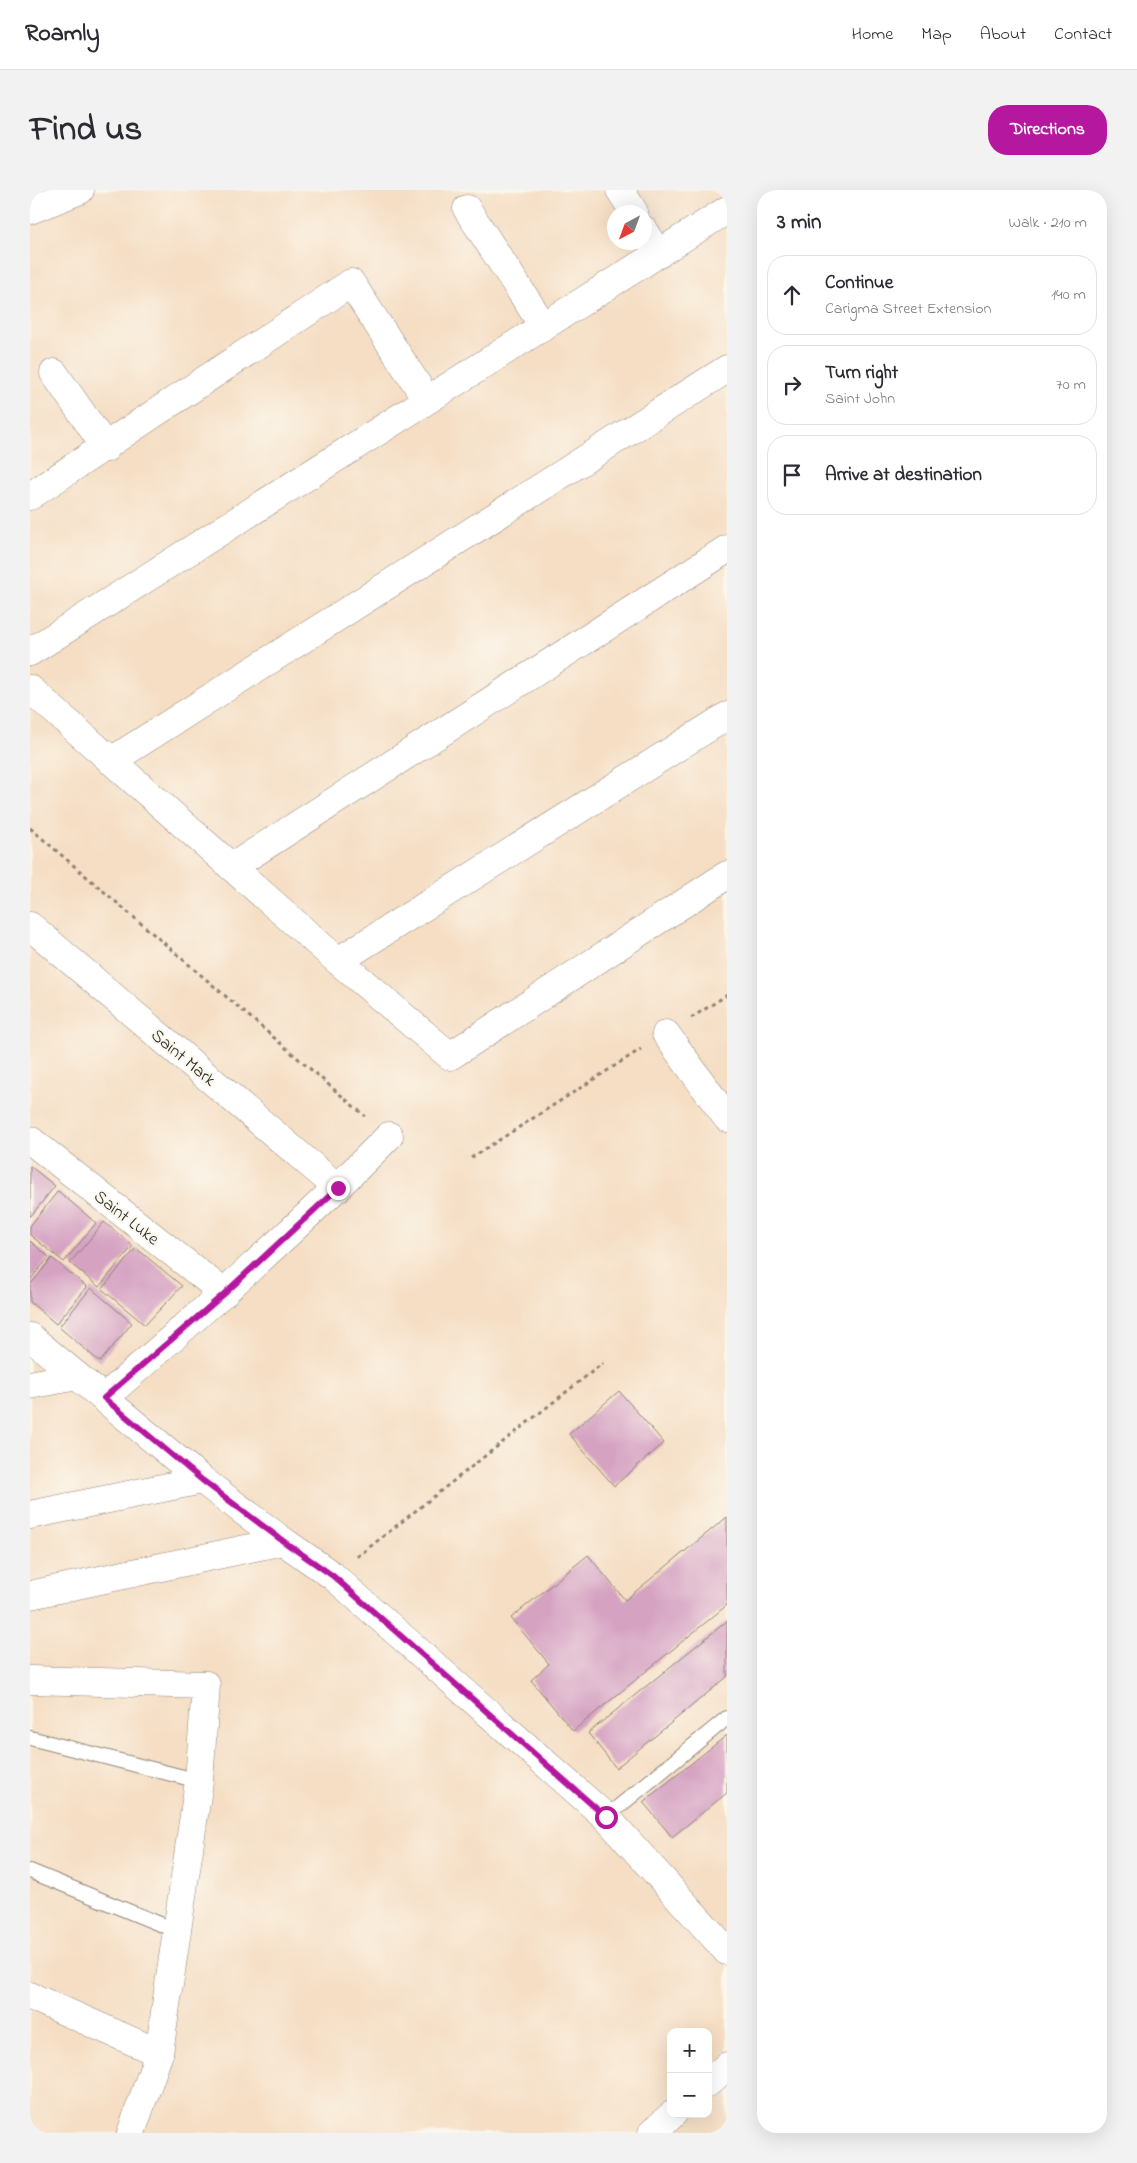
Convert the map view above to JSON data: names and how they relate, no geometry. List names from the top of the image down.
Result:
{
  "streets": {
    "street": ["Saint Mark", "Saint Luke"]
  },
  "north": "bottom left",
  "page": {
    "header": "Roamly",
    "nav": [
      "Home",
      "Map",
      "About",
      "Contact"
    ],
    "title": "Find us",
    "buttons": "Directions",
    "heading": ["3 min", "Walk · 210 m"],
    "list": [
      ["Continue", "Carigma Street Extension", "140 m"],
      ["Turn right", "Saint John", "70 m"],
      "Arrive at destination"
    ],
    "map_buttons": ["+", "−"]
  }
}
